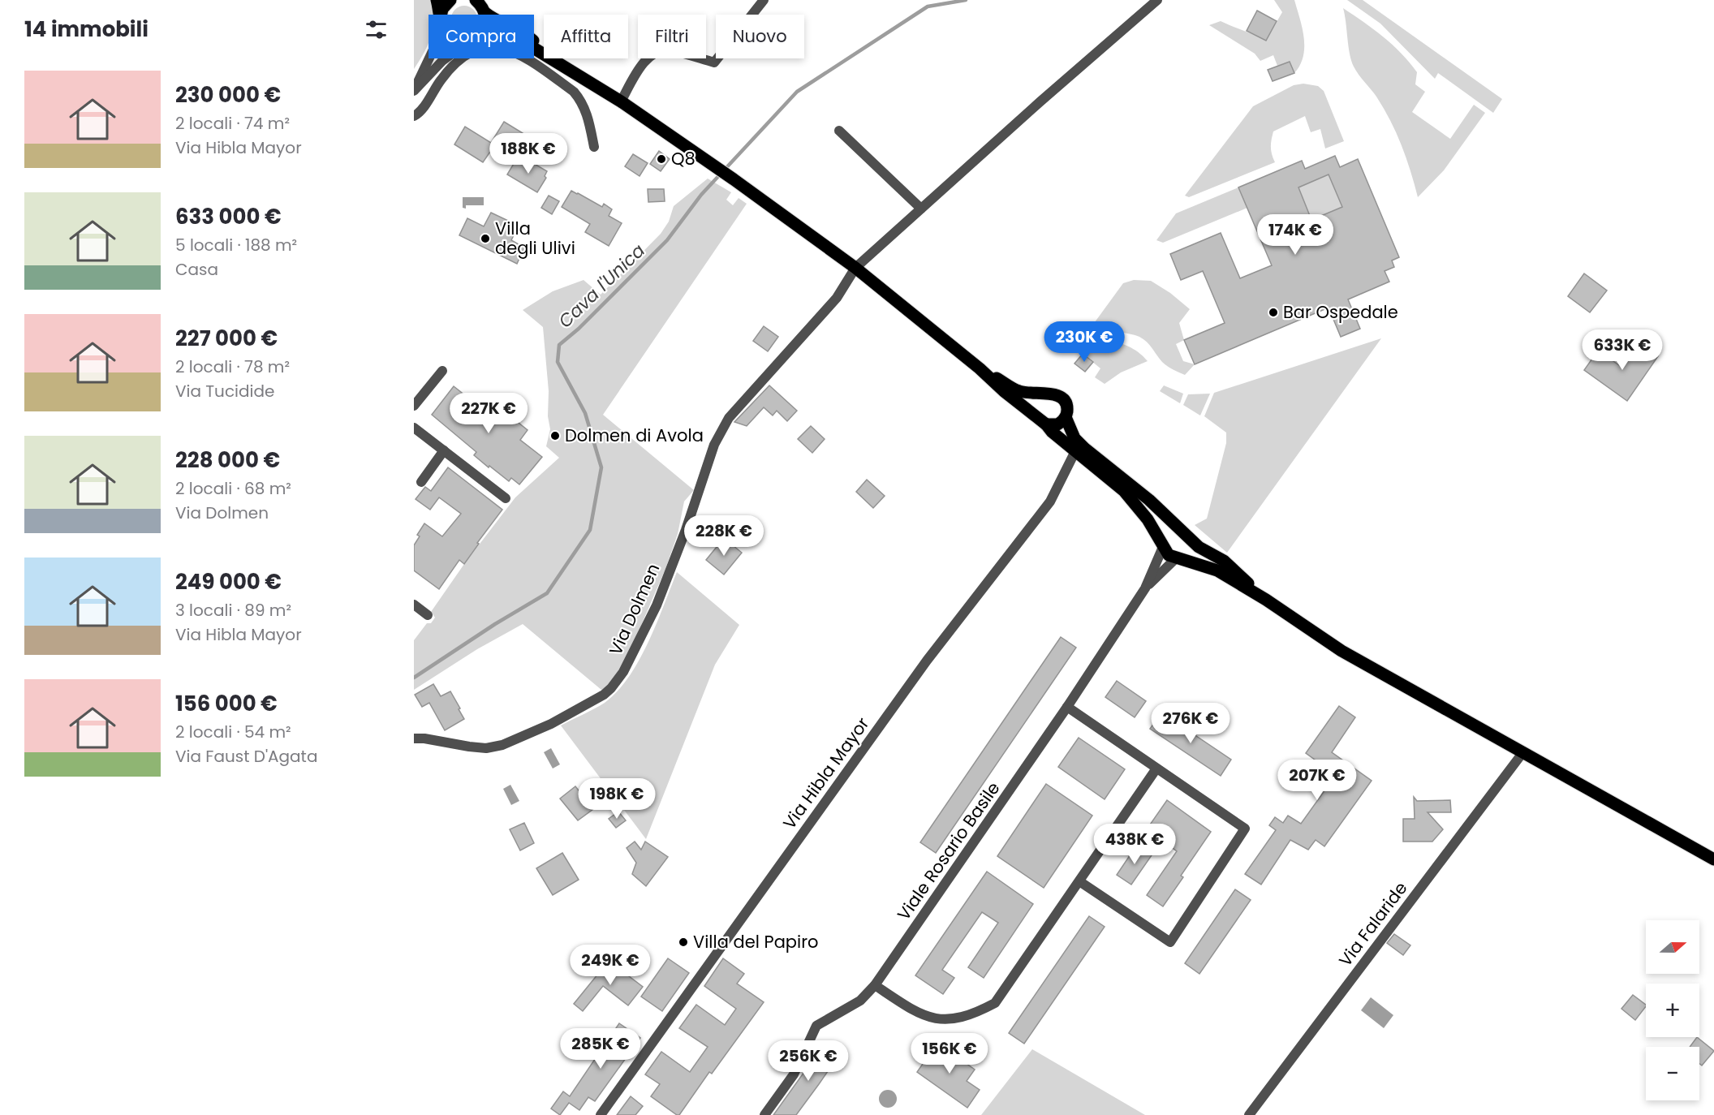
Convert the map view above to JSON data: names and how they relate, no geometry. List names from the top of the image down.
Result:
{
  "streets": {
    "street": [
      "Via Dolmen",
      "Via Hibla Mayor",
      "Viale Rosario Basile",
      "Via Falaride"
    ]
  },
  "water": ["Cava l'Unica"],
  "places": [
    "Q8",
    "Villa degli Ulivi",
    "Bar Ospedale",
    "Dolmen di Avola",
    "Villa del Papiro"
  ],
  "north": "right",
  "page": {
    "heading": "14 immobili",
    "chip": [
      "Compra",
      "Affitta",
      "Filtri",
      "Nuovo"
    ],
    "list": [
      {
        "name": "230 000 €",
        "note": "2 locali · 74 m² · Via Hibla Mayor"
      },
      {
        "name": "633 000 €",
        "note": "5 locali · 188 m² · Casa"
      },
      {
        "name": "227 000 €",
        "note": "2 locali · 78 m² · Via Tucidide"
      },
      {
        "name": "228 000 €",
        "note": "2 locali · 68 m² · Via Dolmen"
      },
      {
        "name": "249 000 €",
        "note": "3 locali · 89 m² · Via Hibla Mayor"
      },
      {
        "name": "156 000 €",
        "note": "2 locali · 54 m² · Via Faust D'Agata"
      }
    ],
    "price": [
      "188K €",
      "174K €",
      "230K €",
      "633K €",
      "227K €",
      "228K €",
      "276K €",
      "207K €",
      "198K €",
      "438K €",
      "249K €",
      "285K €",
      "156K €",
      "256K €"
    ],
    "map_buttons": ["+", "−"]
  }
}
